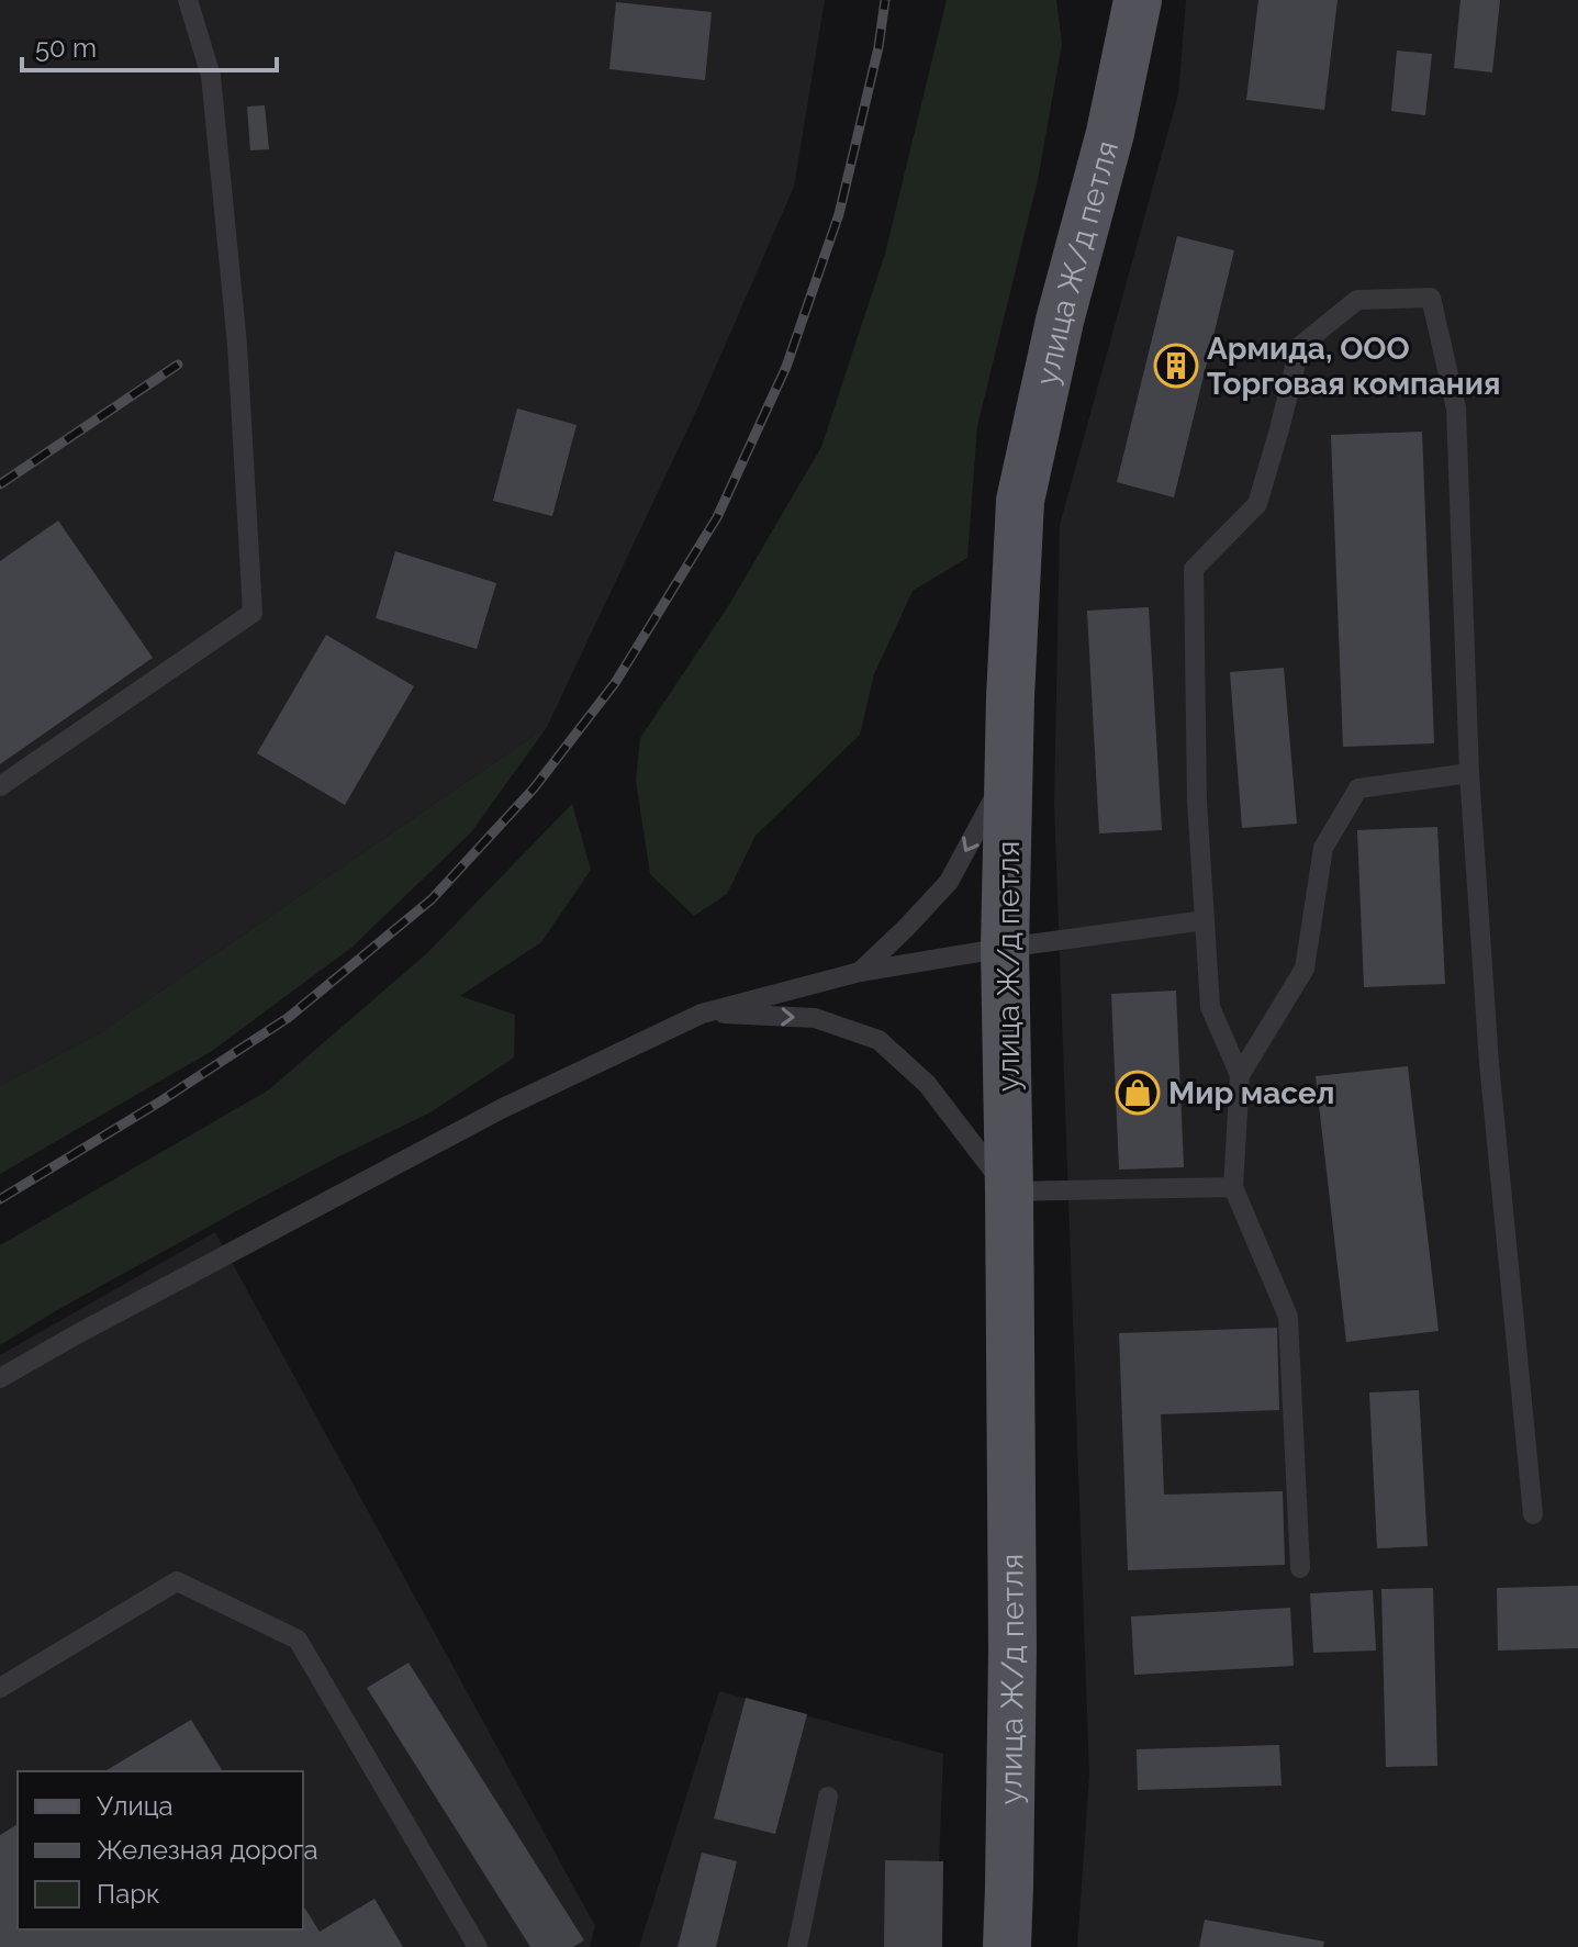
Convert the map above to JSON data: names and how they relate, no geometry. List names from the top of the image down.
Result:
{
  "streets": {
    "main road": ["улица Ж/д петля"]
  },
  "places": {
    "building": ["Армида, ООО Торговая компания"],
    "shop": ["Мир масел"]
  },
  "legend": ["Улица", "Железная дорога", "Парк"],
  "scale_bar": "50 m"
}
